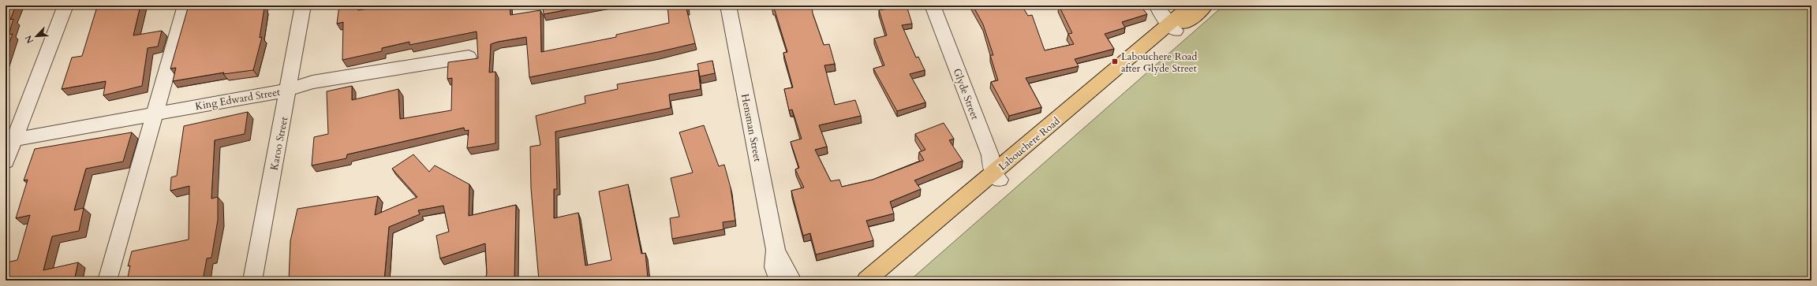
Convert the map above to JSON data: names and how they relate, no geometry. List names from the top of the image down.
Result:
{
  "streets": {
    "main road": ["Labouchere Road"],
    "street": [
      "Glyde Street",
      "King Edward Street",
      "Hensman Street",
      "Karoo Street"
    ]
  },
  "crossings": [
    ["Glyde Street", "Labouchere Road"],
    ["King Edward Street", "Karoo Street"]
  ],
  "places": {
    "transit": ["Labouchere Road after Glyde Street"]
  },
  "north": "bottom left"
}
